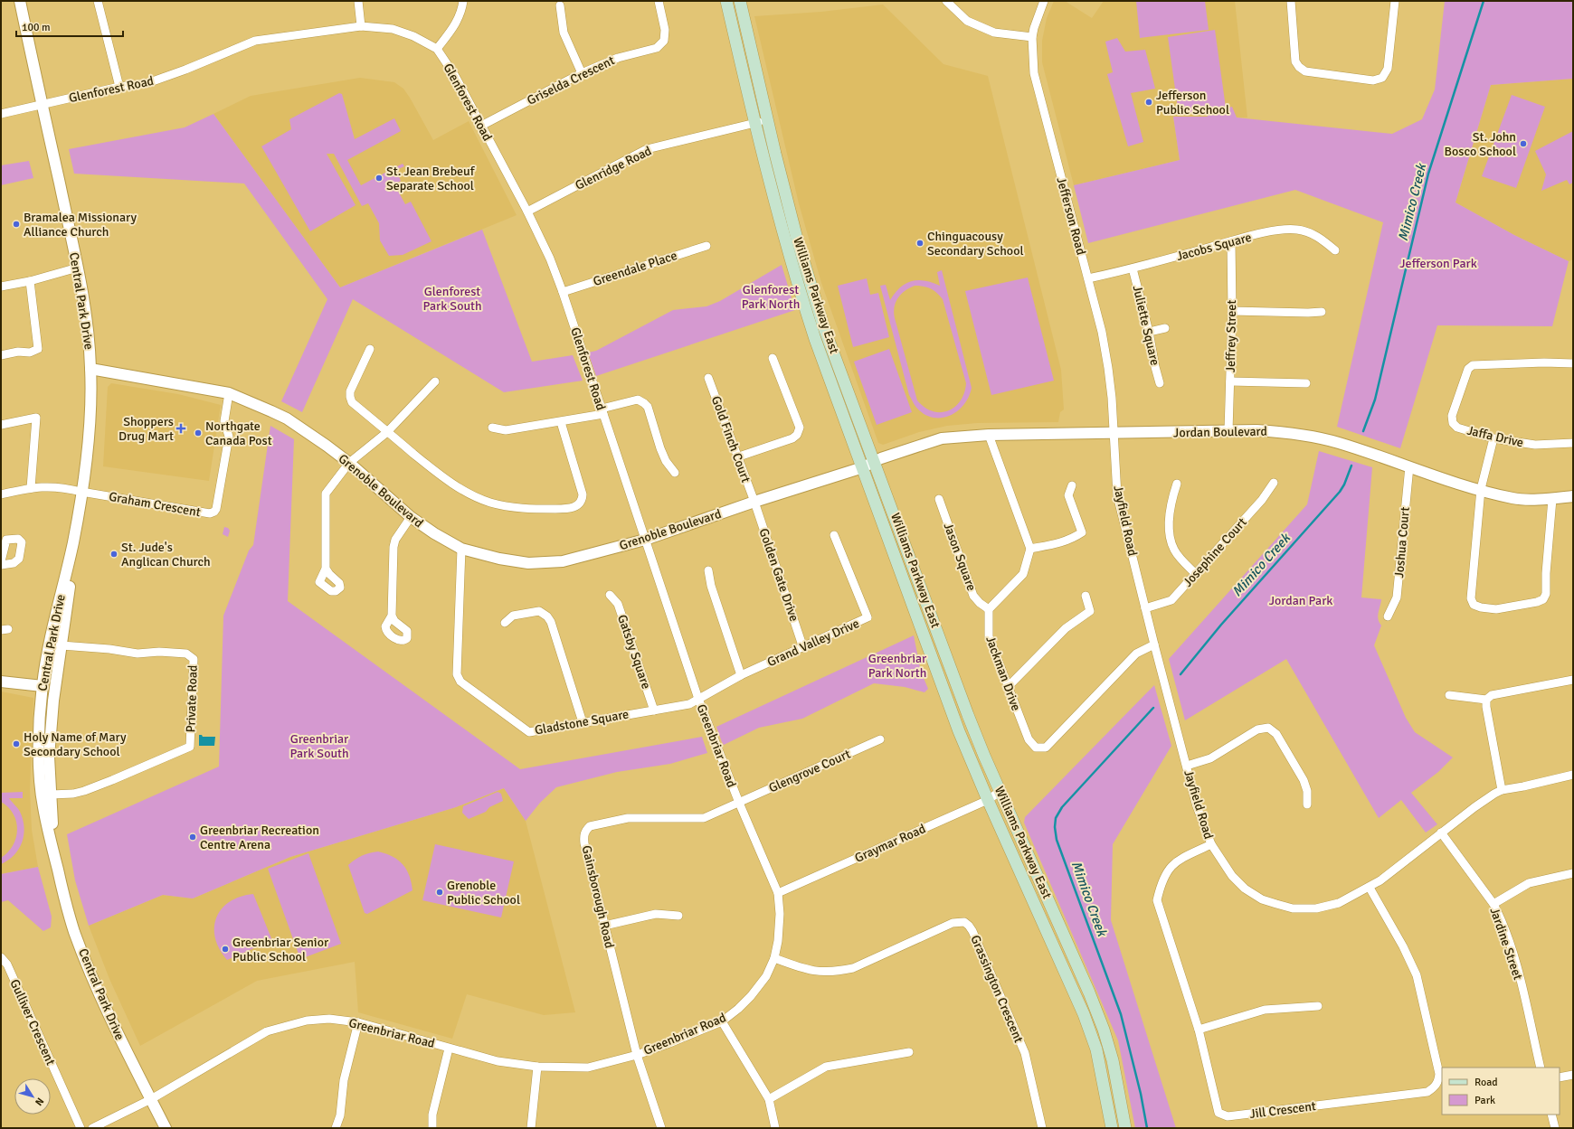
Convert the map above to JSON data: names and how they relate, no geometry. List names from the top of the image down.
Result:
{
  "streets": {
    "main road": ["Williams Parkway East"],
    "street": [
      "Griselda Crescent",
      "Glenforest Road",
      "Glenridge Road",
      "Jefferson Road",
      "Jacobs Square",
      "Greendale Place",
      "Central Park Drive",
      "Juliette Square",
      "Jeffrey Street",
      "Jordan Boulevard",
      "Jaffa Drive",
      "Gold Finch Court",
      "Grenoble Boulevard",
      "Graham Crescent",
      "Jayfield Road",
      "Joshua Court",
      "Josephine Court",
      "Jason Square",
      "Golden Gate Drive",
      "Grand Valley Drive",
      "Gatsby Square",
      "Jackman Drive",
      "Private Road",
      "Gladstone Square",
      "Greenbriar Road",
      "Glengrove Court",
      "Graymar Road",
      "Gainsborough Road",
      "Jardine Street",
      "Grassington Crescent",
      "Gulliver Crescent",
      "Jill Crescent"
    ]
  },
  "crossings": [
    ["Griselda Crescent", "Glenforest Road"],
    ["Glenforest Road", "Glenridge Road"],
    ["Glenforest Road", "Greendale Place"],
    ["Glenforest Road", "Central Park Drive"],
    ["Glenforest Road", "Grenoble Boulevard"],
    ["Glenforest Road", "Greenbriar Road"],
    ["Glenridge Road", "Williams Parkway East"],
    ["Jefferson Road", "Jacobs Square"],
    ["Jefferson Road", "Jordan Boulevard"],
    ["Jefferson Road", "Jayfield Road"],
    ["Jacobs Square", "Juliette Square"],
    ["Jacobs Square", "Jeffrey Street"],
    ["Williams Parkway East", "Jordan Boulevard"],
    ["Williams Parkway East", "Grenoble Boulevard"],
    ["Williams Parkway East", "Graymar Road"],
    ["Central Park Drive", "Grenoble Boulevard"],
    ["Central Park Drive", "Graham Crescent"],
    ["Central Park Drive", "Private Road"],
    ["Central Park Drive", "Greenbriar Road"],
    ["Jeffrey Street", "Jordan Boulevard"],
    ["Jordan Boulevard", "Grenoble Boulevard"],
    ["Jordan Boulevard", "Jayfield Road"],
    ["Jordan Boulevard", "Joshua Court"],
    ["Gold Finch Court", "Grenoble Boulevard"],
    ["Gold Finch Court", "Golden Gate Drive"],
    ["Grenoble Boulevard", "Graham Crescent"],
    ["Grenoble Boulevard", "Golden Gate Drive"],
    ["Grenoble Boulevard", "Gladstone Square"],
    ["Grenoble Boulevard", "Greenbriar Road"],
    ["Jayfield Road", "Josephine Court"],
    ["Jayfield Road", "Jackman Drive"],
    ["Jayfield Road", "Jardine Street"],
    ["Jayfield Road", "Jill Crescent"],
    ["Jason Square", "Jackman Drive"],
    ["Golden Gate Drive", "Grand Valley Drive"],
    ["Grand Valley Drive", "Gladstone Square"],
    ["Grand Valley Drive", "Greenbriar Road"],
    ["Gatsby Square", "Gladstone Square"],
    ["Gladstone Square", "Greenbriar Road"],
    ["Greenbriar Road", "Glengrove Court"],
    ["Greenbriar Road", "Graymar Road"],
    ["Greenbriar Road", "Gainsborough Road"],
    ["Greenbriar Road", "Grassington Crescent"],
    ["Glengrove Court", "Gainsborough Road"]
  ],
  "water": ["Mimico Creek"],
  "parks": [
    "Jefferson Park",
    "Glenforest Park North",
    "Glenforest Park South",
    "Jordan Park",
    "Greenbriar Park North",
    "Greenbriar Park South"
  ],
  "places": {
    "other": [
      "Jefferson Public School",
      "St. John Bosco School",
      "St. Jean Brebeuf Separate School",
      "Bramalea Missionary Alliance Church",
      "Chinguacousy Secondary School",
      "Northgate Canada Post",
      "St. Jude's Anglican Church",
      "Holy Name of Mary Secondary School",
      "Greenbriar Recreation Centre Arena",
      "Grenoble Public School",
      "Greenbriar Senior Public School"
    ],
    "health": ["Shoppers Drug Mart"]
  },
  "legend": ["Road", "Park"],
  "scale_bar": "100 m",
  "north": "bottom right"
}
